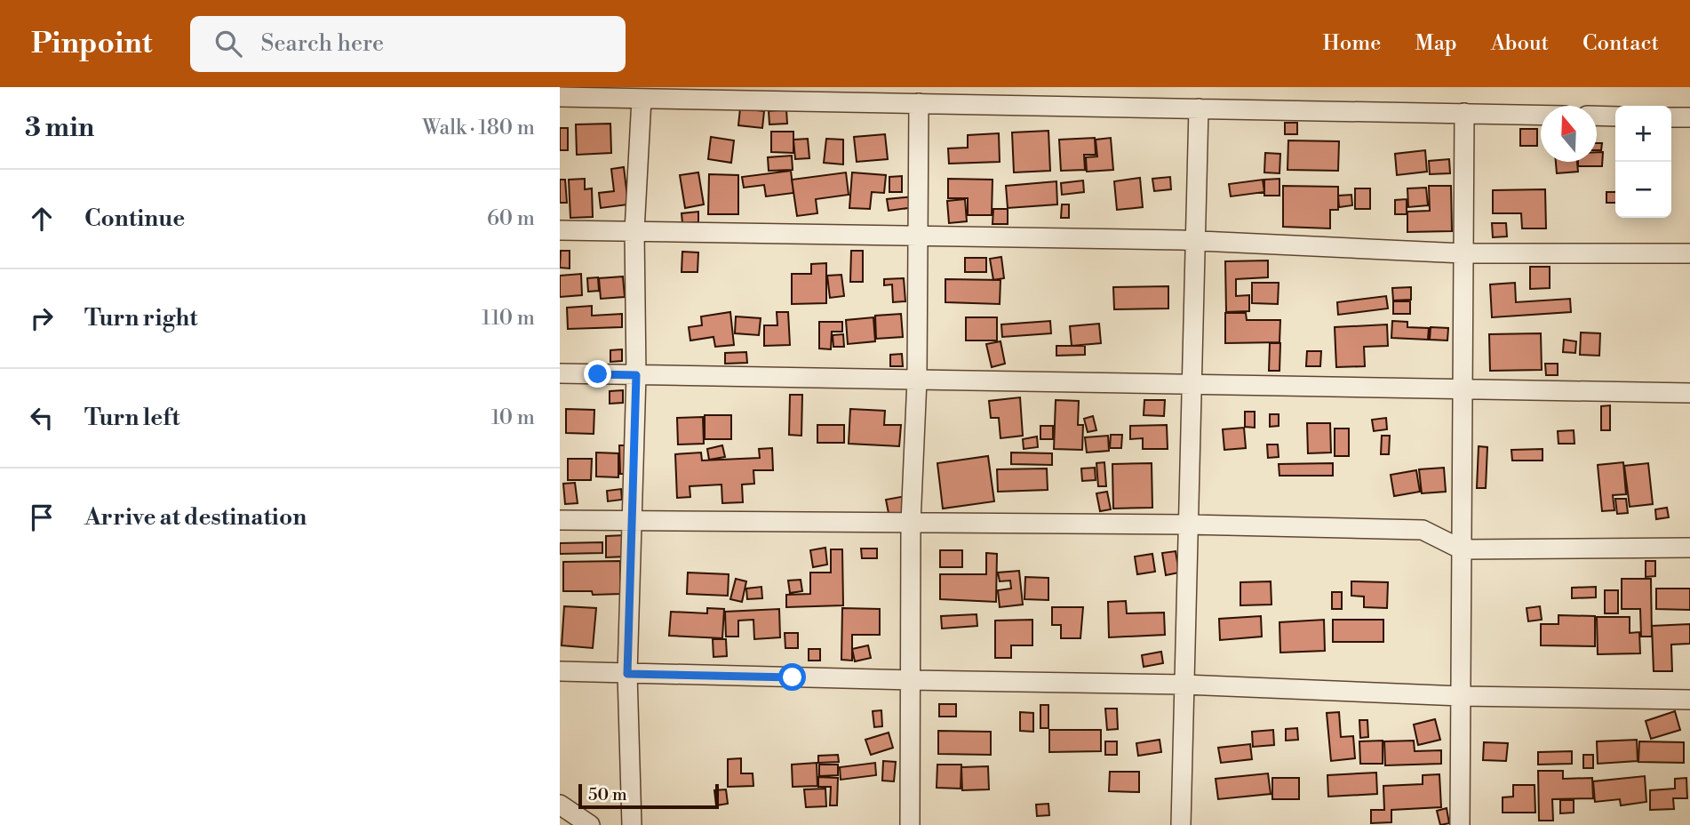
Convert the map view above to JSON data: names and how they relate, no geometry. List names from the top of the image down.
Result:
{
  "scale_bar": "50 m",
  "north": "top",
  "page": {
    "header": "Pinpoint",
    "search": "Search here",
    "nav": [
      "Home",
      "Map",
      "About",
      "Contact"
    ],
    "heading": ["3 min", "Walk · 180 m"],
    "map_buttons": ["+", "−"],
    "list": [
      ["Continue", "60 m"],
      ["Turn right", "110 m"],
      ["Turn left", "10 m"],
      "Arrive at destination"
    ],
    "scale": "50 m"
  }
}
